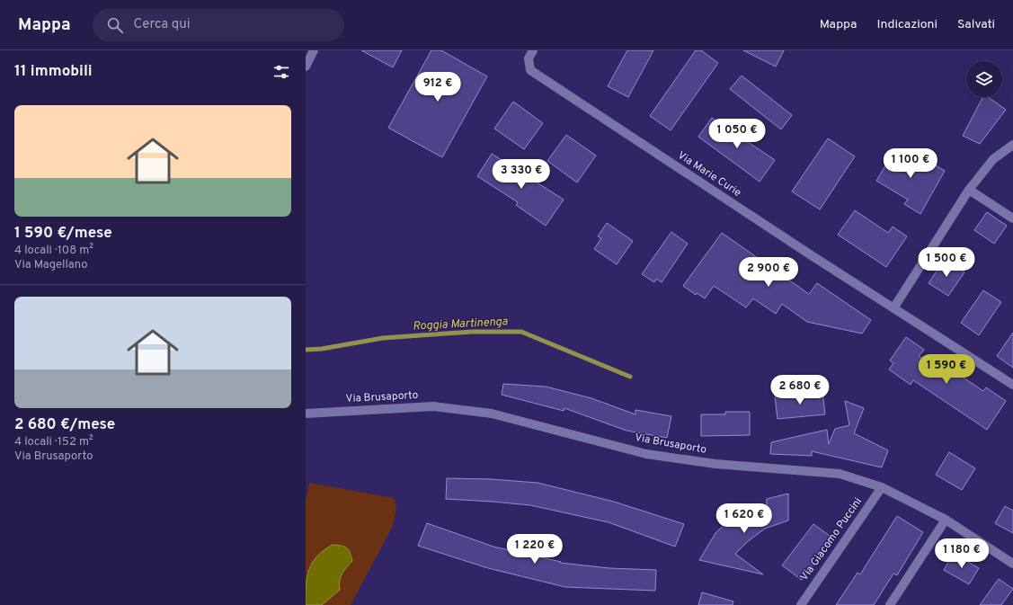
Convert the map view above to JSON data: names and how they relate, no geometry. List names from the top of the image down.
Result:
{
  "streets": {
    "street": ["Via Marie Curie", "Via Brusaporto", "Via Giacomo Puccini"]
  },
  "crossings": [
    ["Via Brusaporto", "Via Giacomo Puccini"]
  ],
  "water": ["Roggia Martinenga"],
  "page": {
    "header": "Mappa",
    "search": "Cerca qui",
    "nav": ["Mappa", "Indicazioni", "Salvati"],
    "heading": "11 immobili",
    "price": [
      "912 €",
      "1 050 €",
      "1 100 €",
      "3 330 €",
      "1 500 €",
      "2 900 €",
      "1 590 €",
      "2 680 €",
      "1 620 €",
      "1 220 €",
      "1 180 €"
    ],
    "list": [
      {
        "name": "1 590 €/mese",
        "note": "4 locali · 108 m² · Via Magellano"
      },
      {
        "name": "2 680 €/mese",
        "note": "4 locali · 152 m² · Via Brusaporto"
      }
    ]
  }
}
